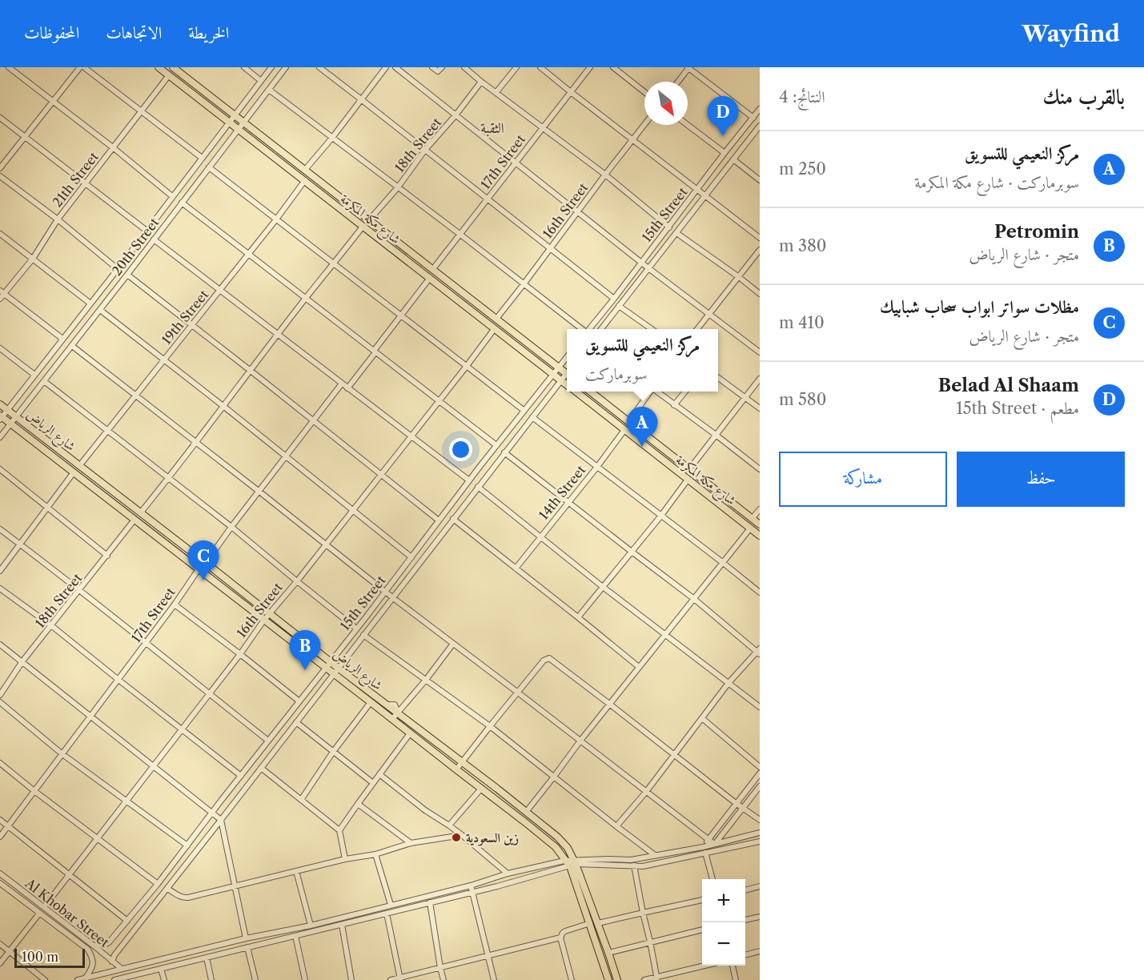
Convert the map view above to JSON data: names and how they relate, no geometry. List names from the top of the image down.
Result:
{
  "streets": {
    "main road": ["شارع مكة المكرمة", "شارع الرياض"],
    "street": [
      "18th Street",
      "17th Street",
      "21th Street",
      "16th Street",
      "15th Street",
      "20th Street",
      "19th Street",
      "14th Street",
      "Al Khobar Street"
    ]
  },
  "crossings": [
    ["18th Street", "شارع مكة المكرمة"],
    ["18th Street", "شارع الرياض"],
    ["17th Street", "شارع مكة المكرمة"],
    ["17th Street", "شارع الرياض"],
    ["21th Street", "شارع مكة المكرمة"],
    ["16th Street", "شارع مكة المكرمة"],
    ["16th Street", "شارع الرياض"],
    ["16th Street", "Al Khobar Street"],
    ["15th Street", "شارع مكة المكرمة"],
    ["15th Street", "شارع الرياض"],
    ["15th Street", "Al Khobar Street"],
    ["شارع مكة المكرمة", "20th Street"],
    ["شارع مكة المكرمة", "19th Street"],
    ["شارع مكة المكرمة", "14th Street"],
    ["20th Street", "شارع الرياض"],
    ["19th Street", "شارع الرياض"]
  ],
  "districts": ["الثقبة"],
  "places": ["زين السعودية"],
  "scale_bar": "100 m",
  "north": "bottom right",
  "page": {
    "header": "Wayfind",
    "nav": ["الخريطة", "الاتجاهات", "المحفوظات"],
    "heading": ["بالقرب منك", "النتائج: 4"],
    "pins": [
      "D",
      "A",
      "C",
      "B"
    ],
    "list": [
      {
        "mark": "A",
        "name": "مركز النعيمي للتسويق",
        "note": "سوبرماركت · شارع مكة المكرمة",
        "value": "250 m"
      },
      {
        "mark": "B",
        "name": "Petromin",
        "note": "متجر · شارع الرياض",
        "value": "380 m"
      },
      {
        "mark": "C",
        "name": "مظلات سواتر ابواب سحاب شبابيك",
        "note": "متجر · شارع الرياض",
        "value": "410 m"
      },
      {
        "mark": "D",
        "name": "Belad Al Shaam",
        "note": "مطعم · 15th Street",
        "value": "580 m"
      }
    ],
    "popup": ["مركز النعيمي للتسويق", "سوبرماركت"],
    "buttons": ["حفظ", "مشاركة"],
    "map_buttons": ["+", "−"],
    "scale": "100 m"
  }
}
